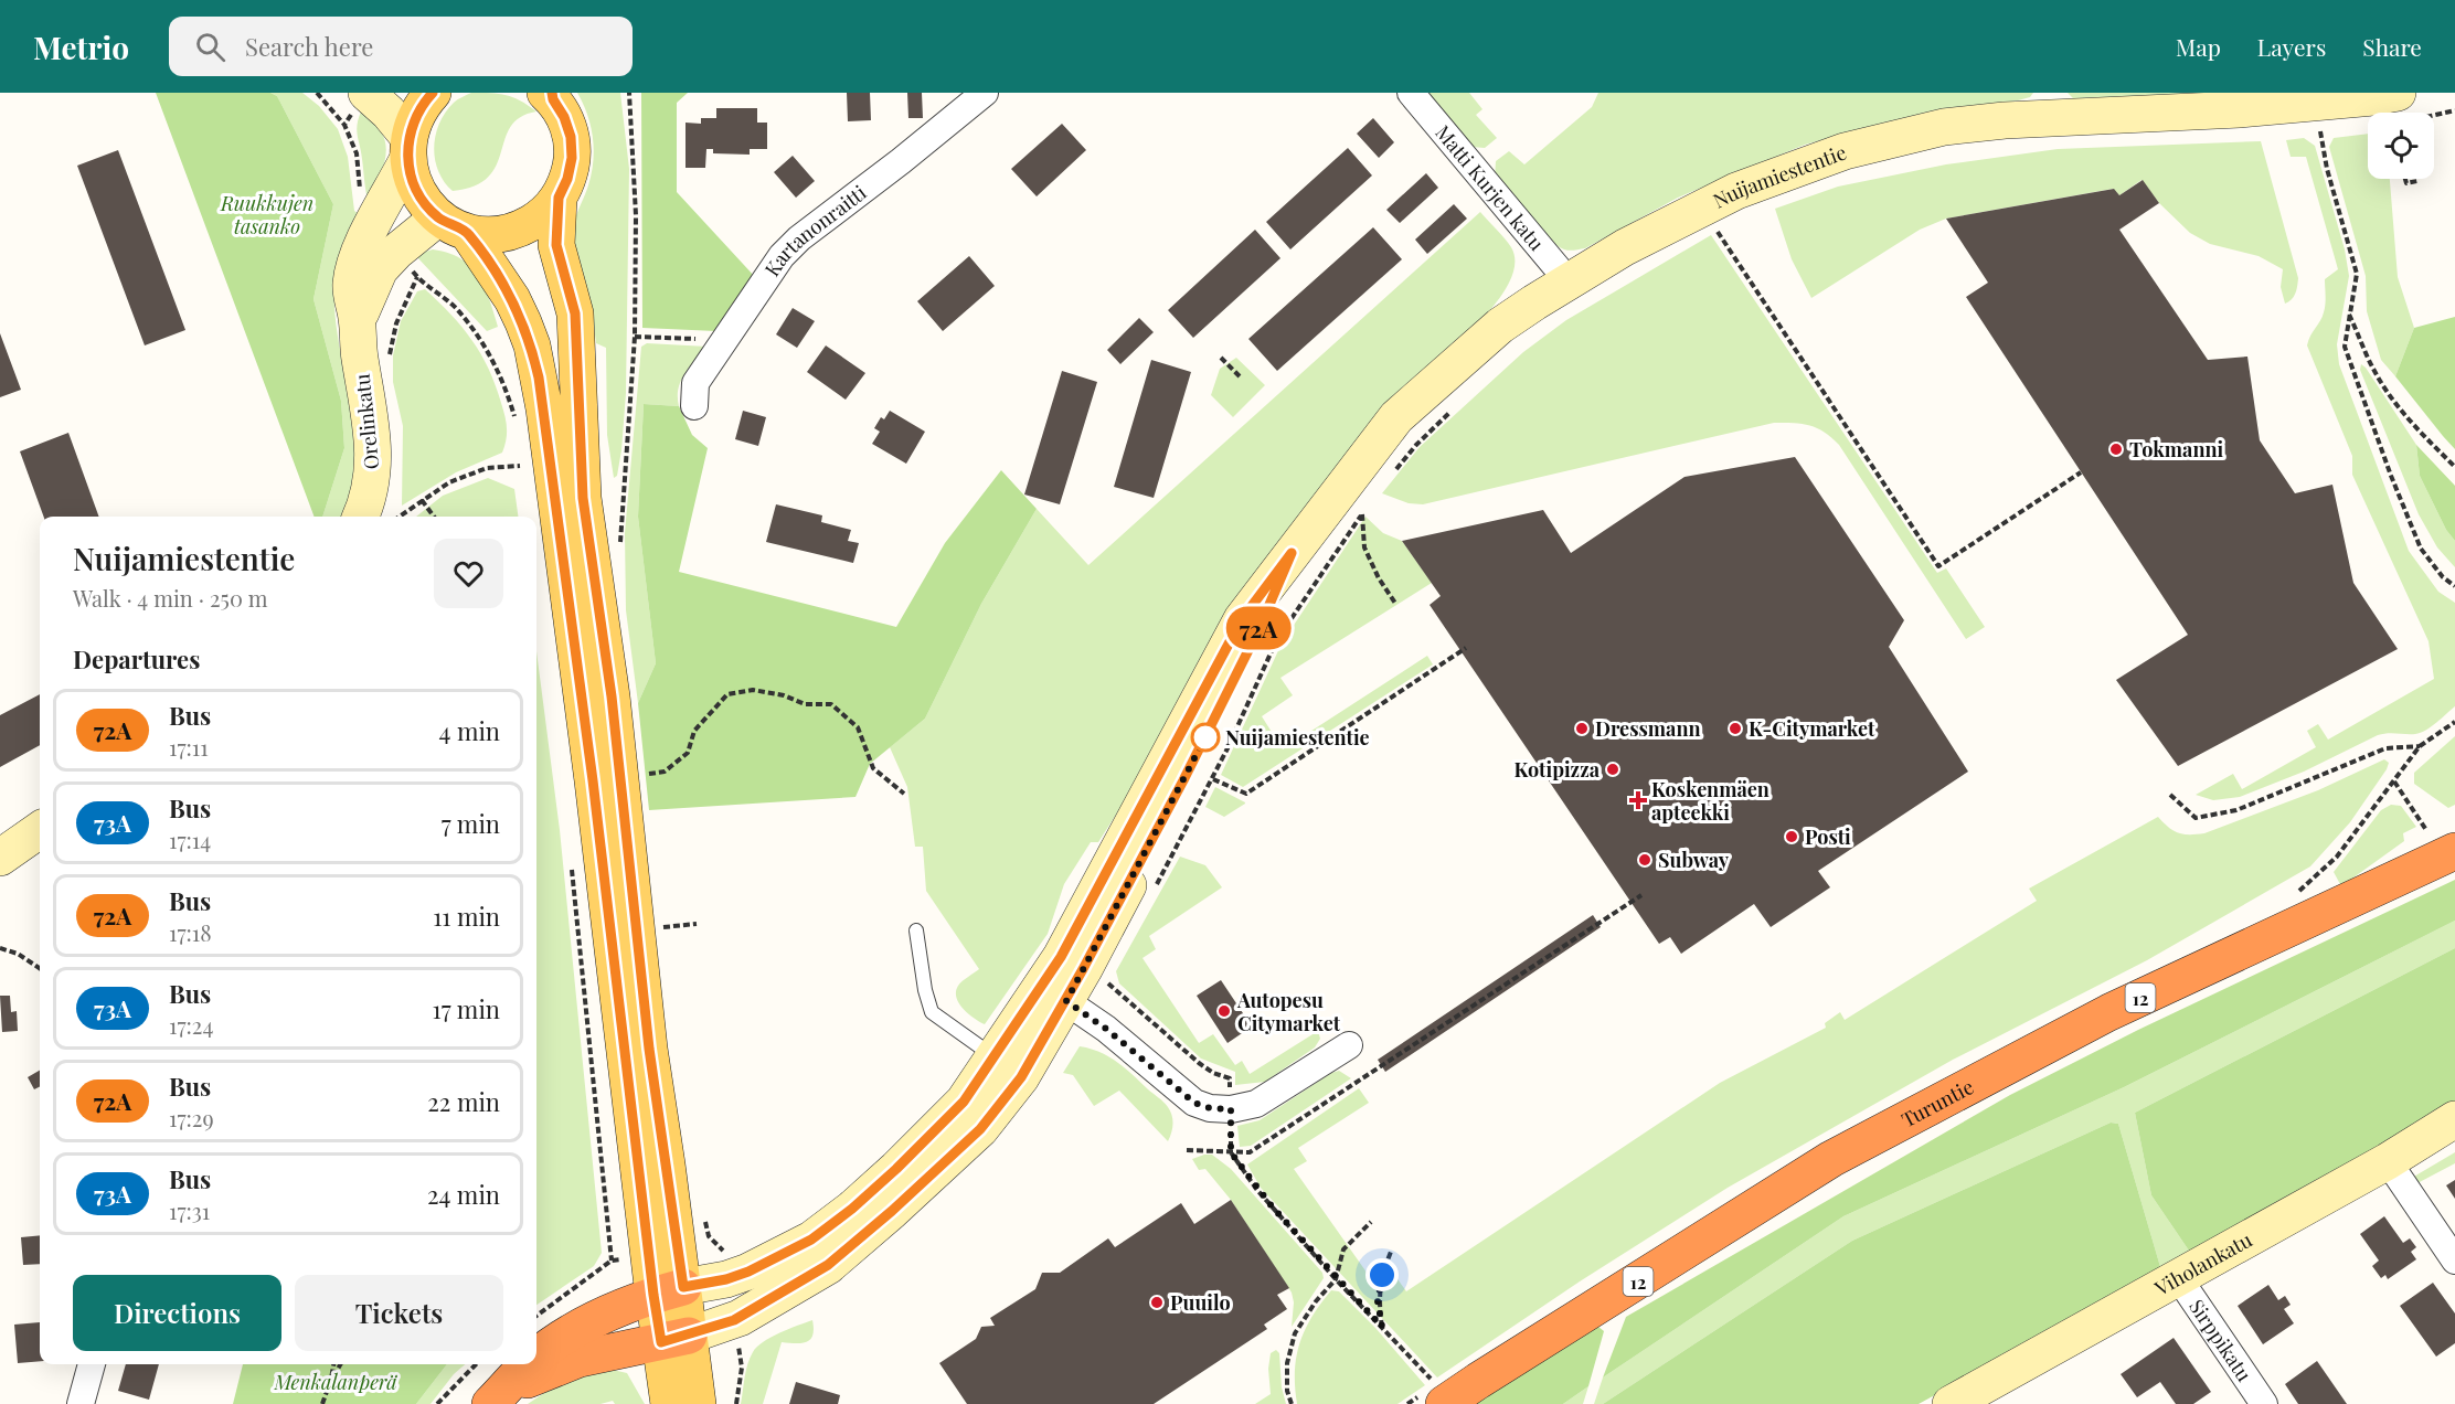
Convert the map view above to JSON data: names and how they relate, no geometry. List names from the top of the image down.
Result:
{
  "streets": {
    "highway": ["12", "Turuntie"],
    "main road": ["Nuijamiestentie", "Orelinkatu", "Viholankatu"],
    "street": ["Matti Kurjen katu", "Kartanonraitti", "Sirppikatu"]
  },
  "crossings": [
    ["Nuijamiestentie", "Matti Kurjen katu"],
    ["Viholankatu", "Sirppikatu"]
  ],
  "parks": ["Ruukkujen tasanko", "Menkalanperä"],
  "places": {
    "other": [
      "Tokmanni",
      "Dressmann",
      "K-Citymarket",
      "Nuijamiestentie",
      "Kotipizza",
      "Posti",
      "Subway",
      "Autopesu Citymarket",
      "Puuilo"
    ],
    "health": ["Koskenmäen apteekki"]
  },
  "lines": ["bus line 72A"],
  "page": {
    "header": "Metrio",
    "search": "Search here",
    "nav": ["Map", "Layers", "Share"],
    "on_map": "72A",
    "heading": [
      ["Nuijamiestentie", "Walk · 4 min · 250 m"],
      "Departures"
    ],
    "list": [
      {
        "mark": "72A",
        "name": "Bus",
        "note": "17:11",
        "value": "4 min"
      },
      {
        "mark": "73A",
        "name": "Bus",
        "note": "17:14",
        "value": "7 min"
      },
      {
        "mark": "72A",
        "name": "Bus",
        "note": "17:18",
        "value": "11 min"
      },
      {
        "mark": "73A",
        "name": "Bus",
        "note": "17:24",
        "value": "17 min"
      },
      {
        "mark": "72A",
        "name": "Bus",
        "note": "17:29",
        "value": "22 min"
      },
      {
        "mark": "73A",
        "name": "Bus",
        "note": "17:31",
        "value": "24 min"
      }
    ],
    "buttons": ["Directions", "Tickets"]
  }
}
